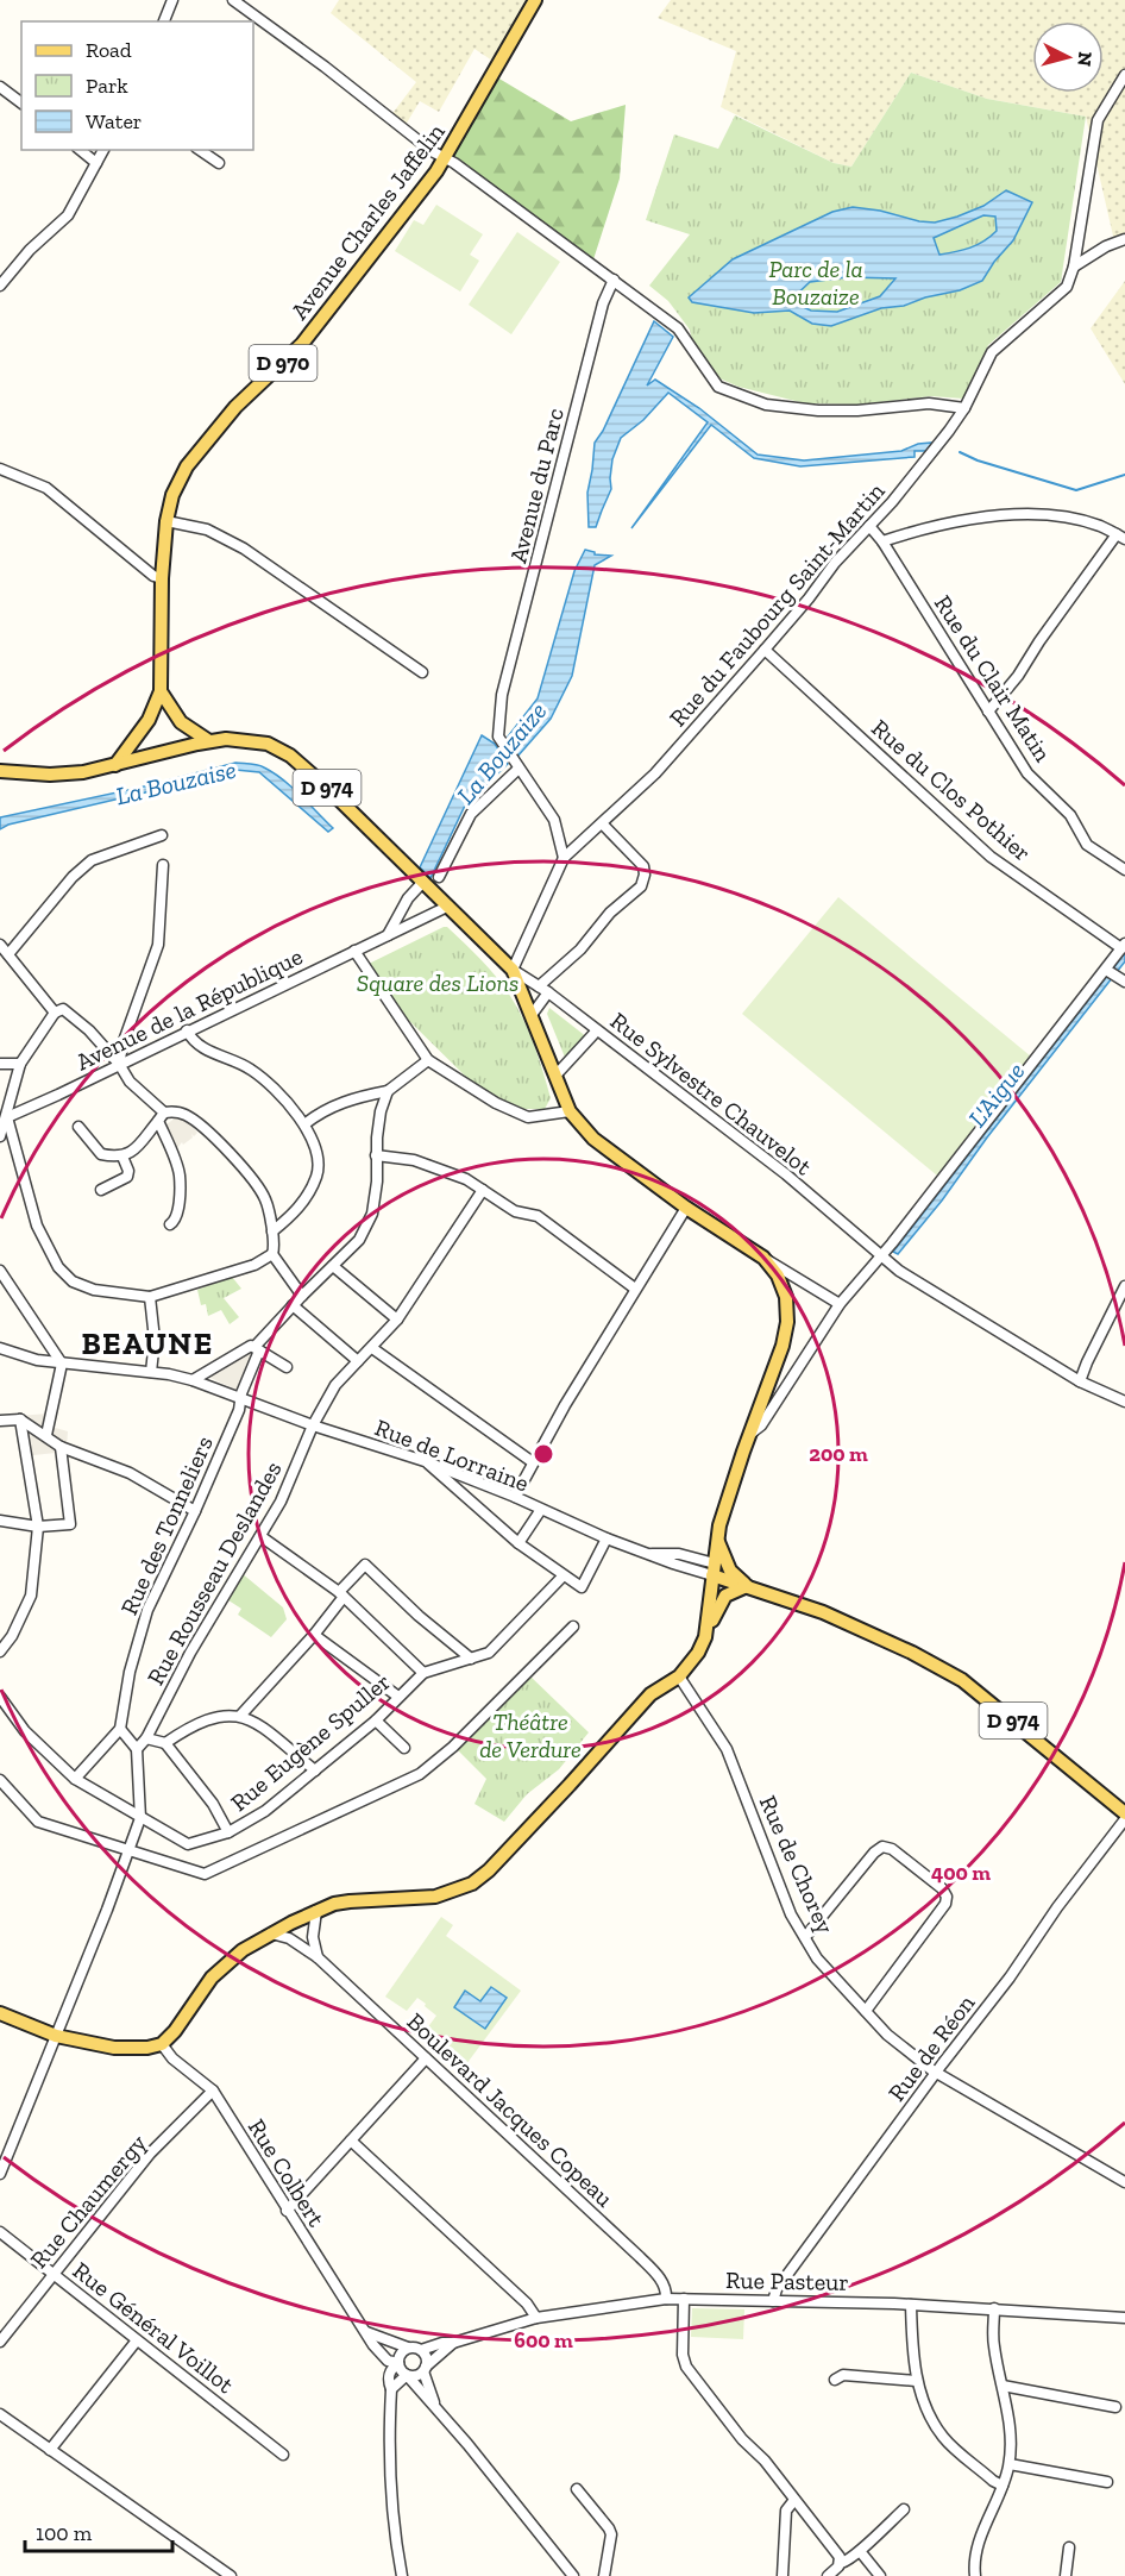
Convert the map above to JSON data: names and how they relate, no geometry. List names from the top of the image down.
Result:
{
  "streets": {
    "main road": ["Avenue Charles Jaffelin", "D 970", "D 974"],
    "street": [
      "Avenue du Parc",
      "Rue du Faubourg Saint-Martin",
      "Rue du Clair Matin",
      "Rue du Clos Pothier",
      "Avenue de la République",
      "Rue Sylvestre Chauvelot",
      "Rue de Lorraine",
      "Rue des Tonneliers",
      "Rue Rousseau Deslandes",
      "Rue Eugène Spuller",
      "Rue de Chorey",
      "Rue de Réon",
      "Boulevard Jacques Copeau",
      "Rue Colbert",
      "Rue Chaumergy",
      "Rue Pasteur",
      "Rue Général Voillot"
    ]
  },
  "crossings": [
    ["Avenue du Parc", "Rue du Faubourg Saint-Martin"],
    ["Rue du Faubourg Saint-Martin", "Rue du Clair Matin"],
    ["Rue du Faubourg Saint-Martin", "D 974"],
    ["Rue du Faubourg Saint-Martin", "Rue du Clos Pothier"],
    ["Rue du Faubourg Saint-Martin", "Rue Sylvestre Chauvelot"],
    ["D 974", "Avenue de la République"],
    ["D 974", "Rue Sylvestre Chauvelot"],
    ["D 974", "Rue de Lorraine"],
    ["Rue de Lorraine", "Rue des Tonneliers"],
    ["Rue de Lorraine", "Rue Rousseau Deslandes"],
    ["Rue de Chorey", "Rue de Réon"],
    ["Rue de Réon", "Rue Pasteur"],
    ["Boulevard Jacques Copeau", "Rue Pasteur"],
    ["Rue Colbert", "Rue Chaumergy"],
    ["Rue Colbert", "Rue Pasteur"],
    ["Rue Chaumergy", "Rue Général Voillot"]
  ],
  "districts": ["BEAUNE"],
  "water": ["La Bouzaize", "La Bouzaise", "L'Aigue"],
  "parks": ["Parc de la Bouzaize", "Square des Lions", "Théâtre de Verdure"],
  "legend": ["Road", "Park", "Water"],
  "scale_bar": "100 m",
  "north": "right",
  "rings": ["200 m", "400 m", "600 m"]
}
